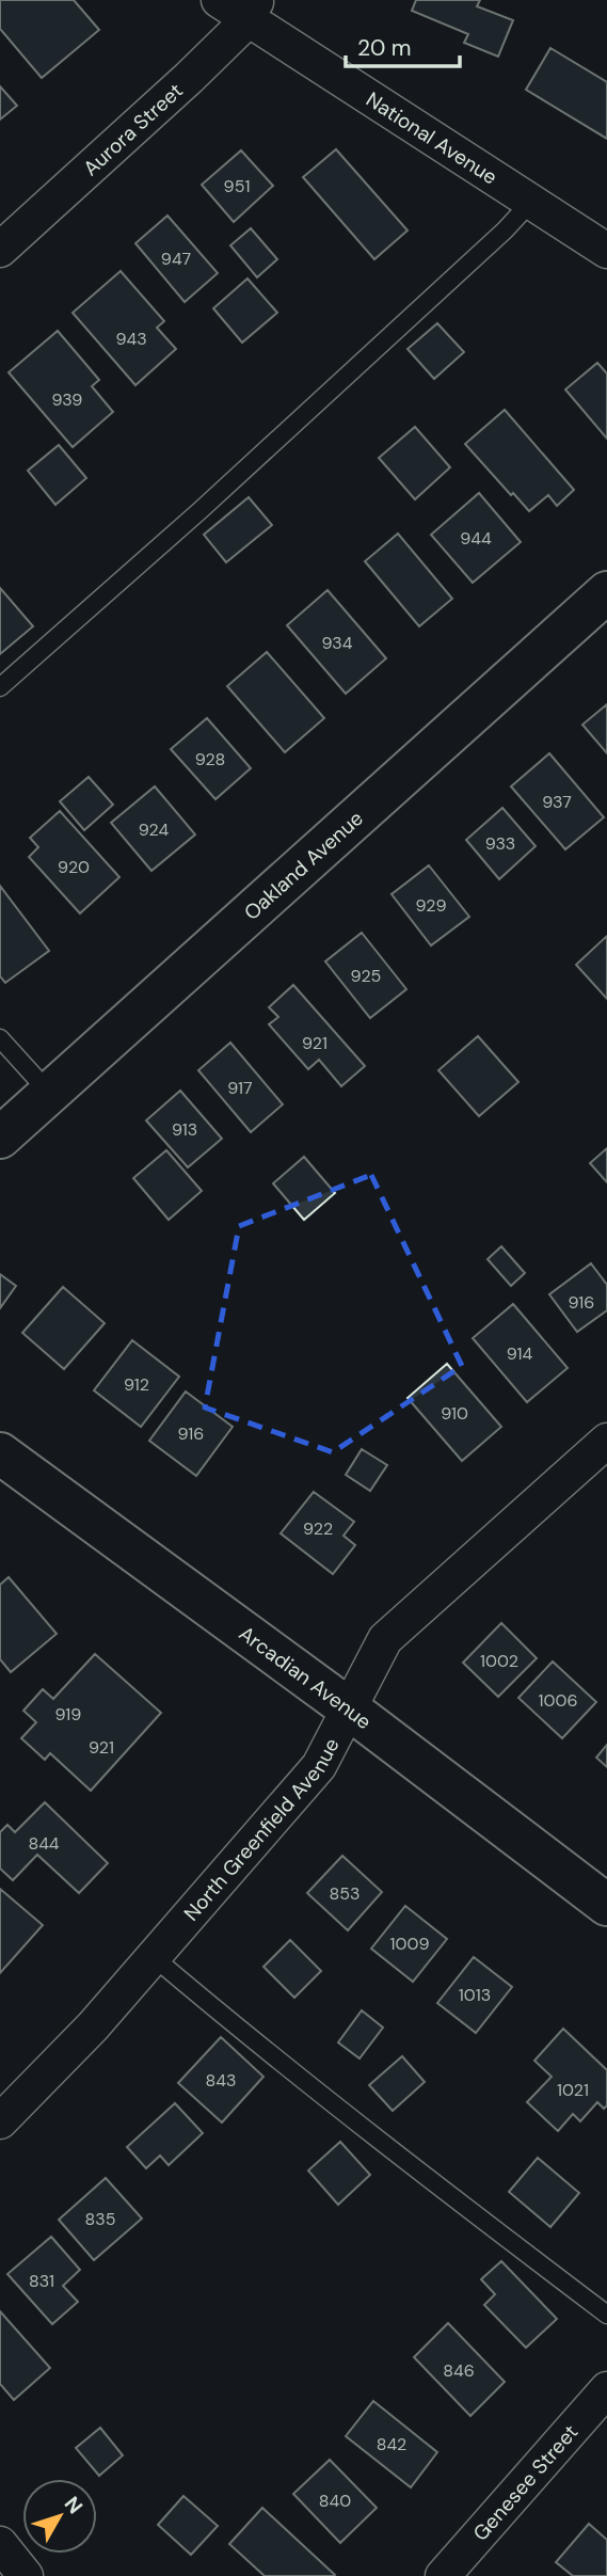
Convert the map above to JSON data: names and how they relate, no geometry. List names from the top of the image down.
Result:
{
  "streets": {
    "street": [
      "Aurora Street",
      "National Avenue",
      "Oakland Avenue",
      "Arcadian Avenue",
      "North Greenfield Avenue",
      "Genesee Street"
    ]
  },
  "crossings": [
    ["Aurora Street", "National Avenue"],
    ["Arcadian Avenue", "North Greenfield Avenue"]
  ],
  "house_numbers": [
    "951",
    "947",
    "943",
    "939",
    "944",
    "934",
    "928",
    "937",
    "924",
    "933",
    "920",
    "929",
    "925",
    "921",
    "917",
    "913",
    "916",
    "914",
    "912",
    "910",
    "916",
    "922",
    "1002",
    "1006",
    "919",
    "921",
    "844",
    "853",
    "1009",
    "1013",
    "843",
    "1021",
    "835",
    "831",
    "846",
    "842",
    "840"
  ],
  "scale_bar": "20 m",
  "north": "top right"
}
